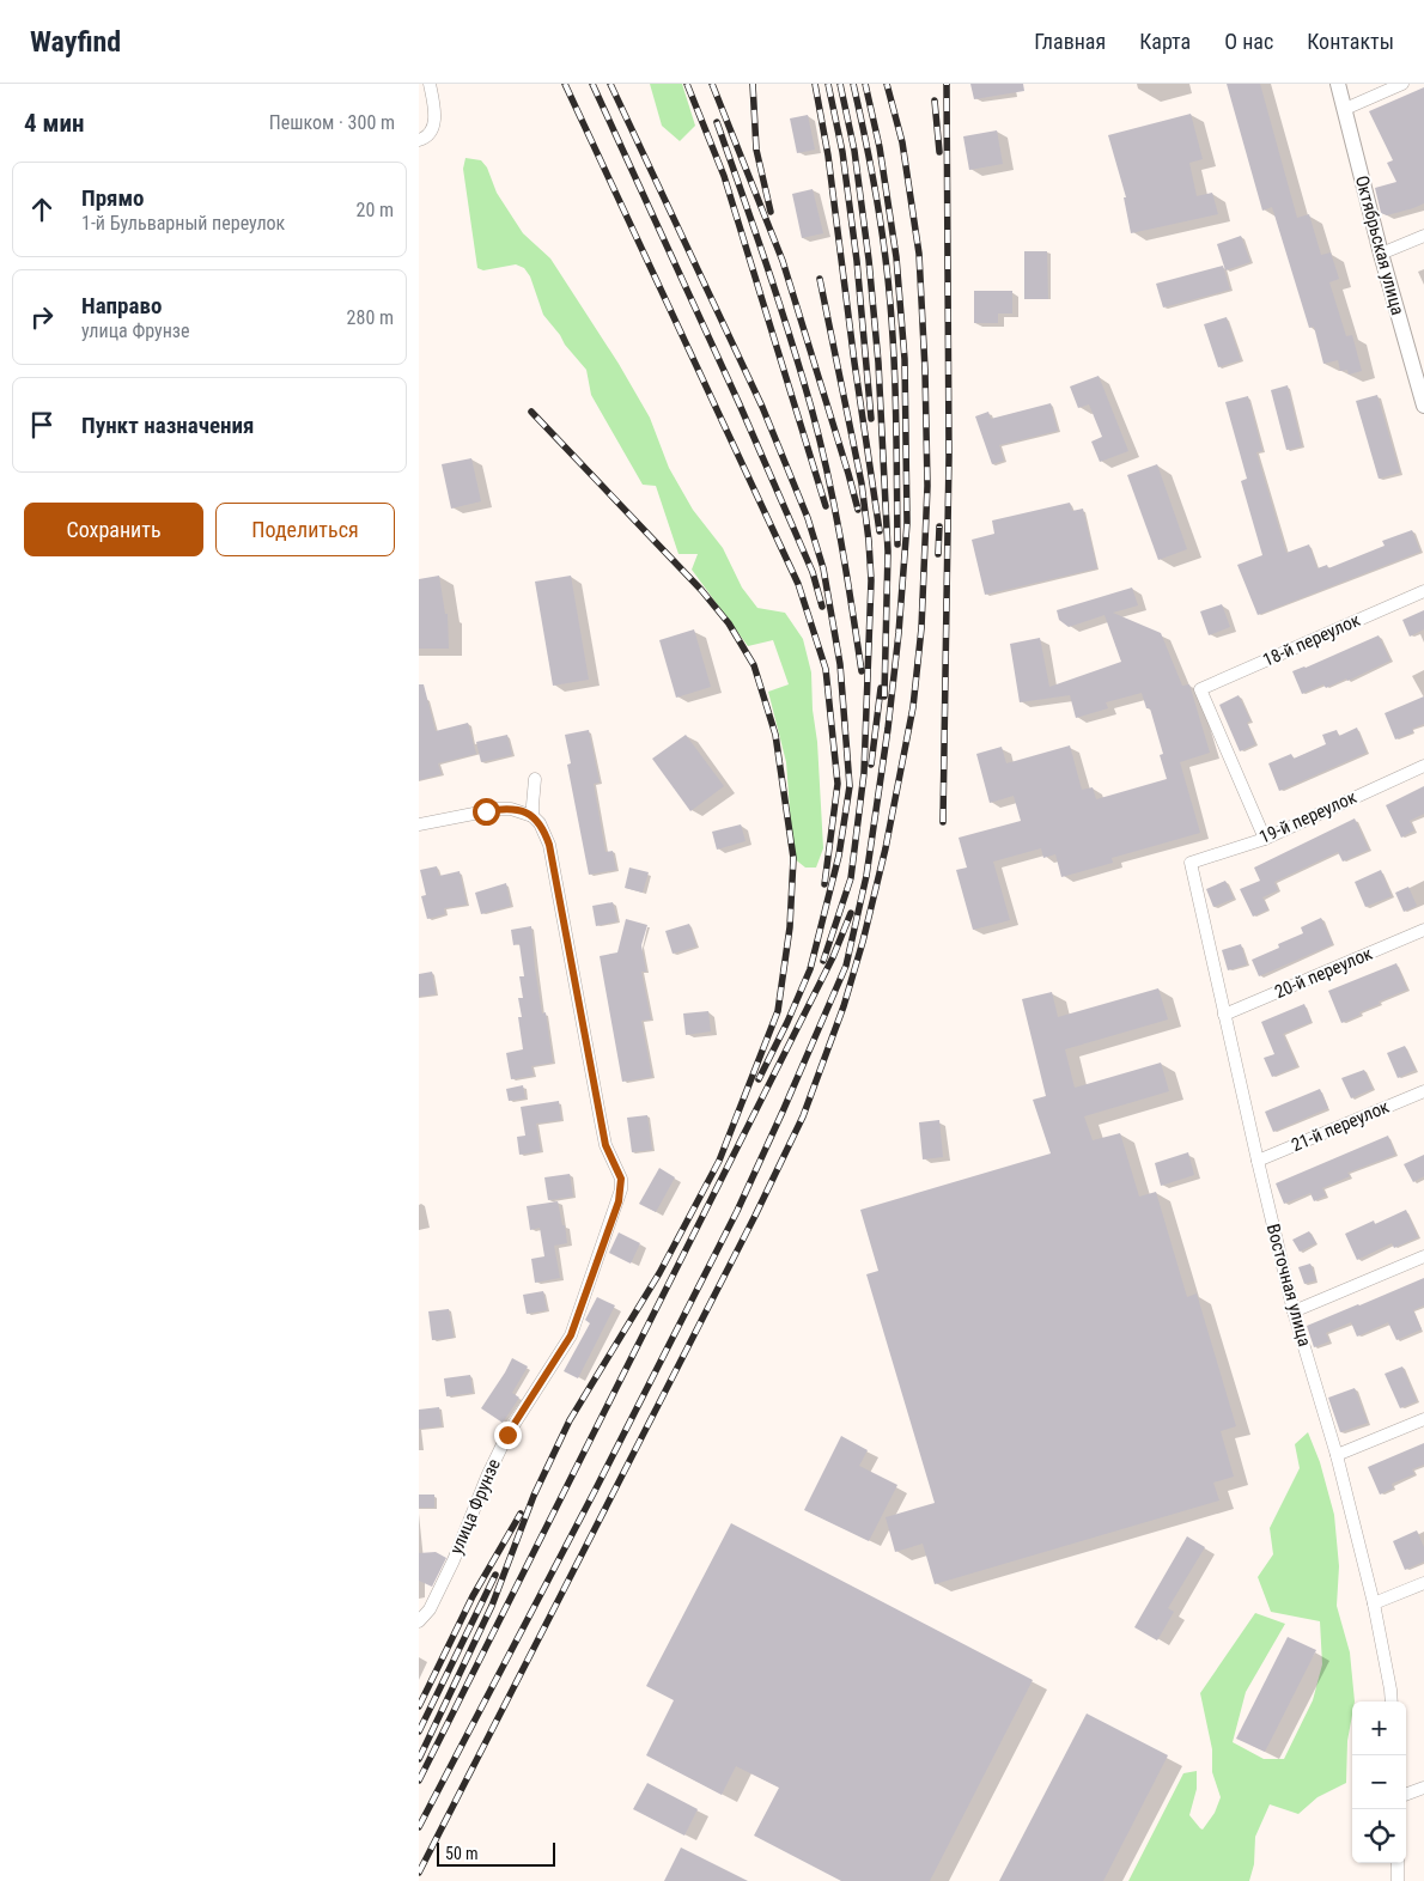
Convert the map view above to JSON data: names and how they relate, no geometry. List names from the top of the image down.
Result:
{
  "streets": {
    "street": [
      "Октябрьская улица",
      "18-й переулок",
      "19-й переулок",
      "20-й переулок",
      "21-й переулок",
      "Восточная улица",
      "улица Фрунзе"
    ]
  },
  "crossings": [
    ["18-й переулок", "19-й переулок"],
    ["19-й переулок", "Восточная улица"],
    ["20-й переулок", "Восточная улица"],
    ["21-й переулок", "Восточная улица"]
  ],
  "scale_bar": "50 m",
  "page": {
    "header": "Wayfind",
    "nav": [
      "Главная",
      "Карта",
      "О нас",
      "Контакты"
    ],
    "heading": ["4 мин", "Пешком · 300 m"],
    "list": [
      ["Прямо", "1-й Бульварный переулок", "20 m"],
      ["Направо", "улица Фрунзе", "280 m"],
      "Пункт назначения"
    ],
    "buttons": ["Сохранить", "Поделиться"],
    "map_buttons": ["+", "−"],
    "scale": "50 m"
  }
}
